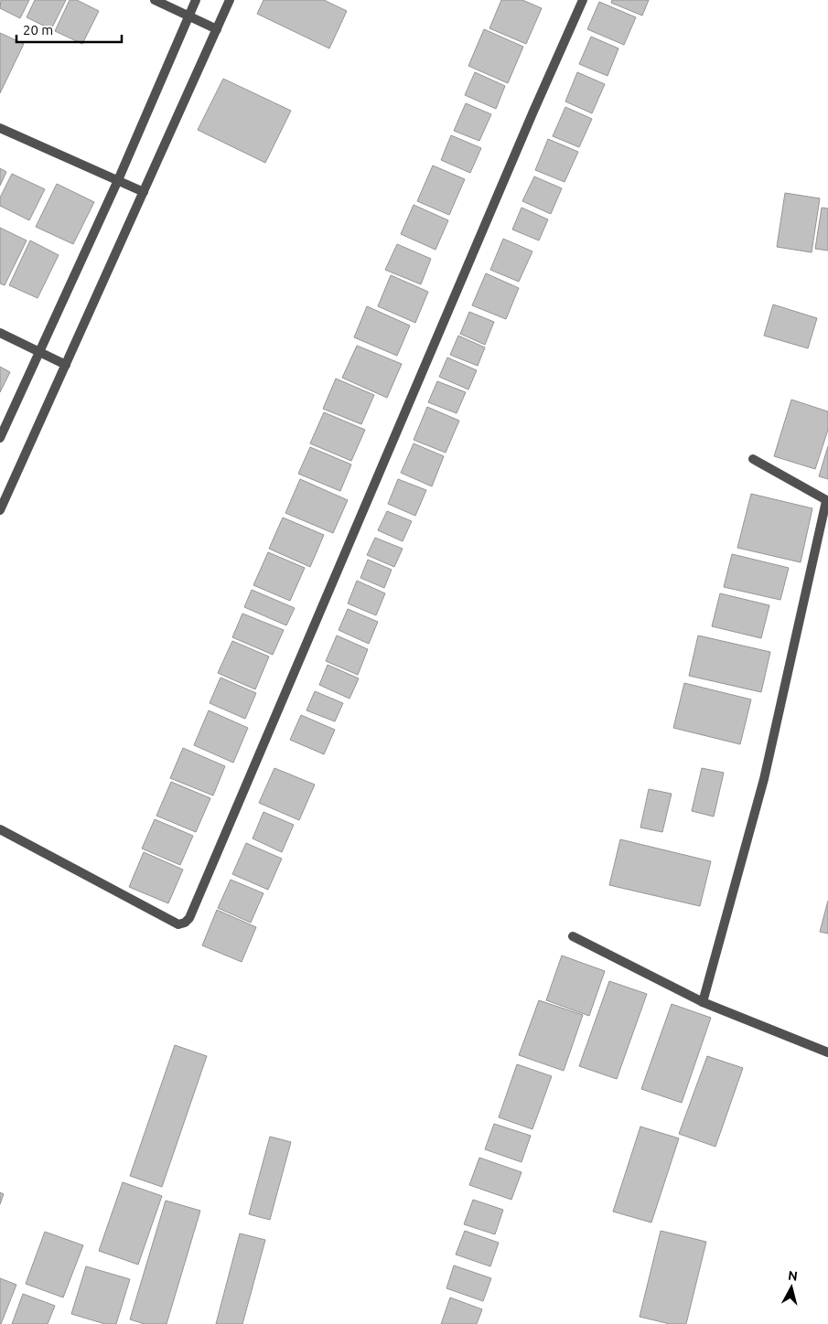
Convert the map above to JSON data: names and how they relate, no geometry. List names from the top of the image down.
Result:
{
  "scale_bar": "20 m",
  "north": "top"
}
